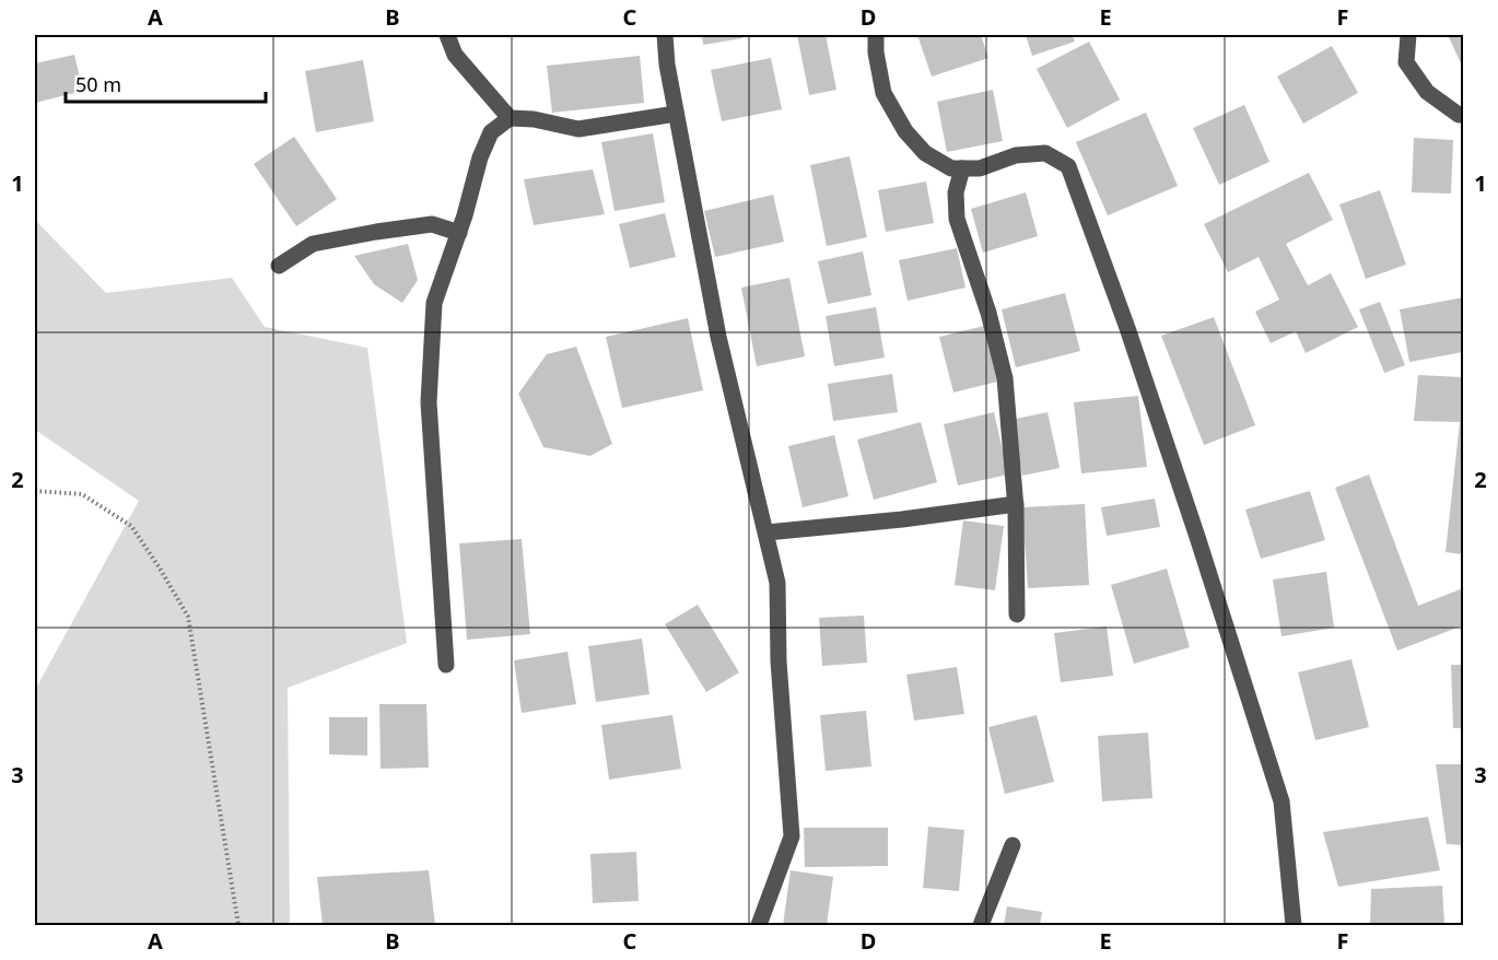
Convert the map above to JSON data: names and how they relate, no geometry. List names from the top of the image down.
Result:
{
  "scale_bar": "50 m",
  "grid": {
    "columns": [
      "A",
      "B",
      "C",
      "D",
      "E",
      "F"
    ],
    "rows": ["1", "2", "3"]
  }
}
